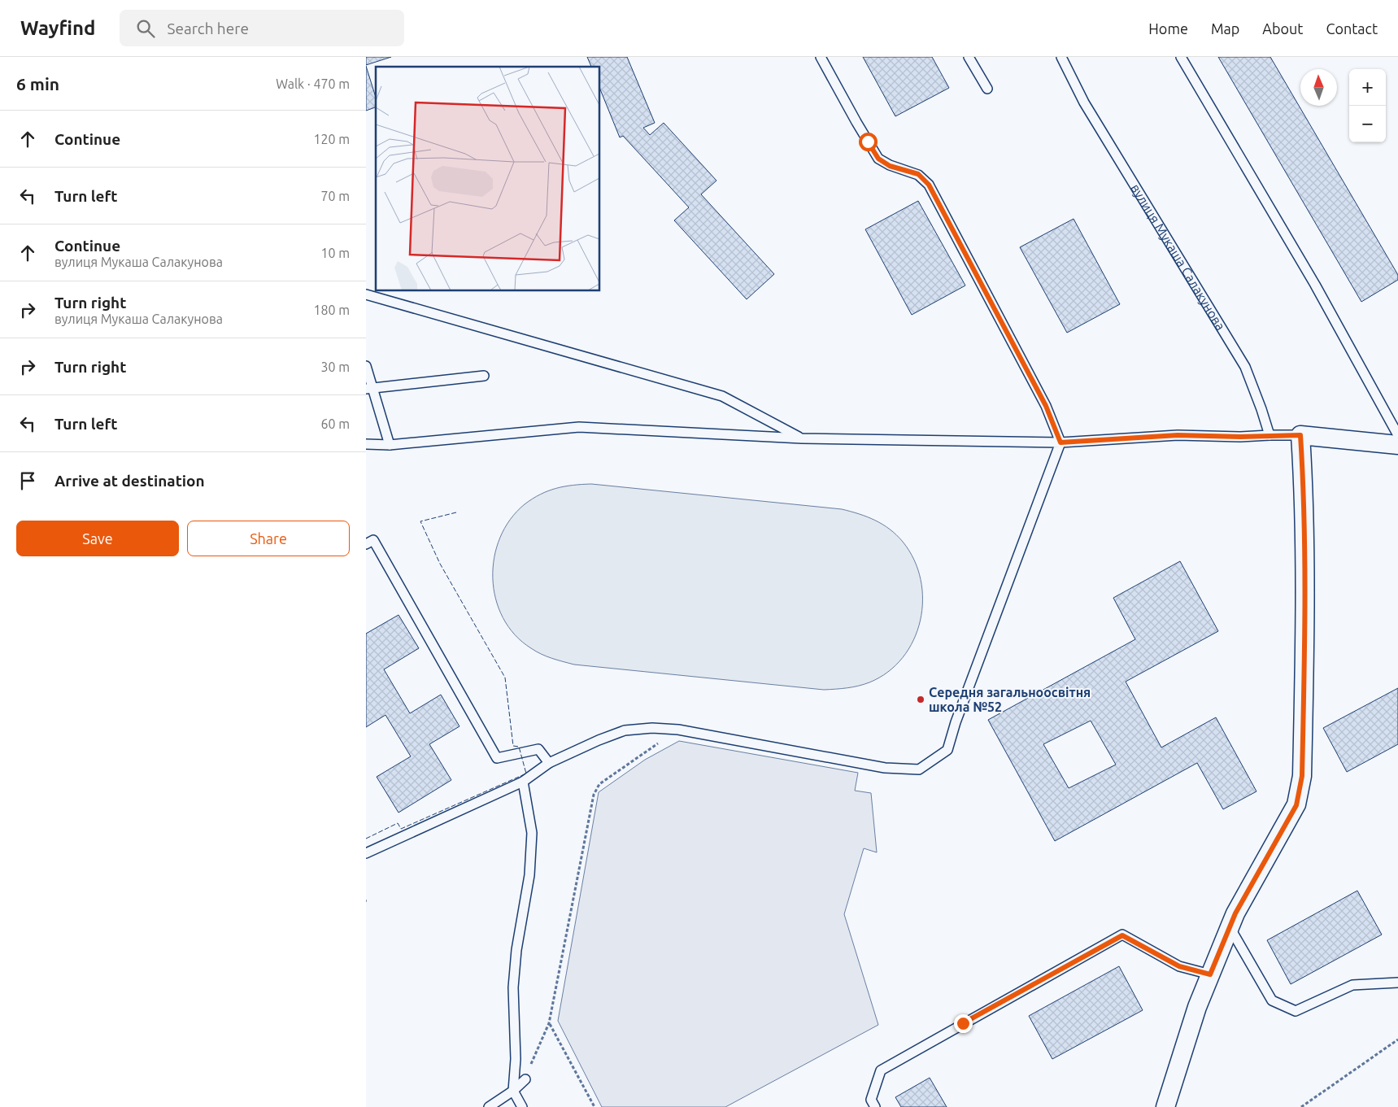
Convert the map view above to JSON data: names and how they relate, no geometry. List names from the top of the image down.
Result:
{
  "streets": {
    "lane": ["вулиця Мукаша Салакунова"]
  },
  "places": ["Середня загальноосвітня школа №52"],
  "north": "top",
  "page": {
    "header": "Wayfind",
    "search": "Search here",
    "nav": [
      "Home",
      "Map",
      "About",
      "Contact"
    ],
    "heading": ["6 min", "Walk · 470 m"],
    "map_buttons": ["+", "−"],
    "list": [
      ["Continue", "120 m"],
      ["Turn left", "70 m"],
      ["Continue", "вулиця Мукаша Салакунова", "10 m"],
      ["Turn right", "вулиця Мукаша Салакунова", "180 m"],
      ["Turn right", "30 m"],
      ["Turn left", "60 m"],
      "Arrive at destination"
    ],
    "buttons": ["Save", "Share"]
  }
}
